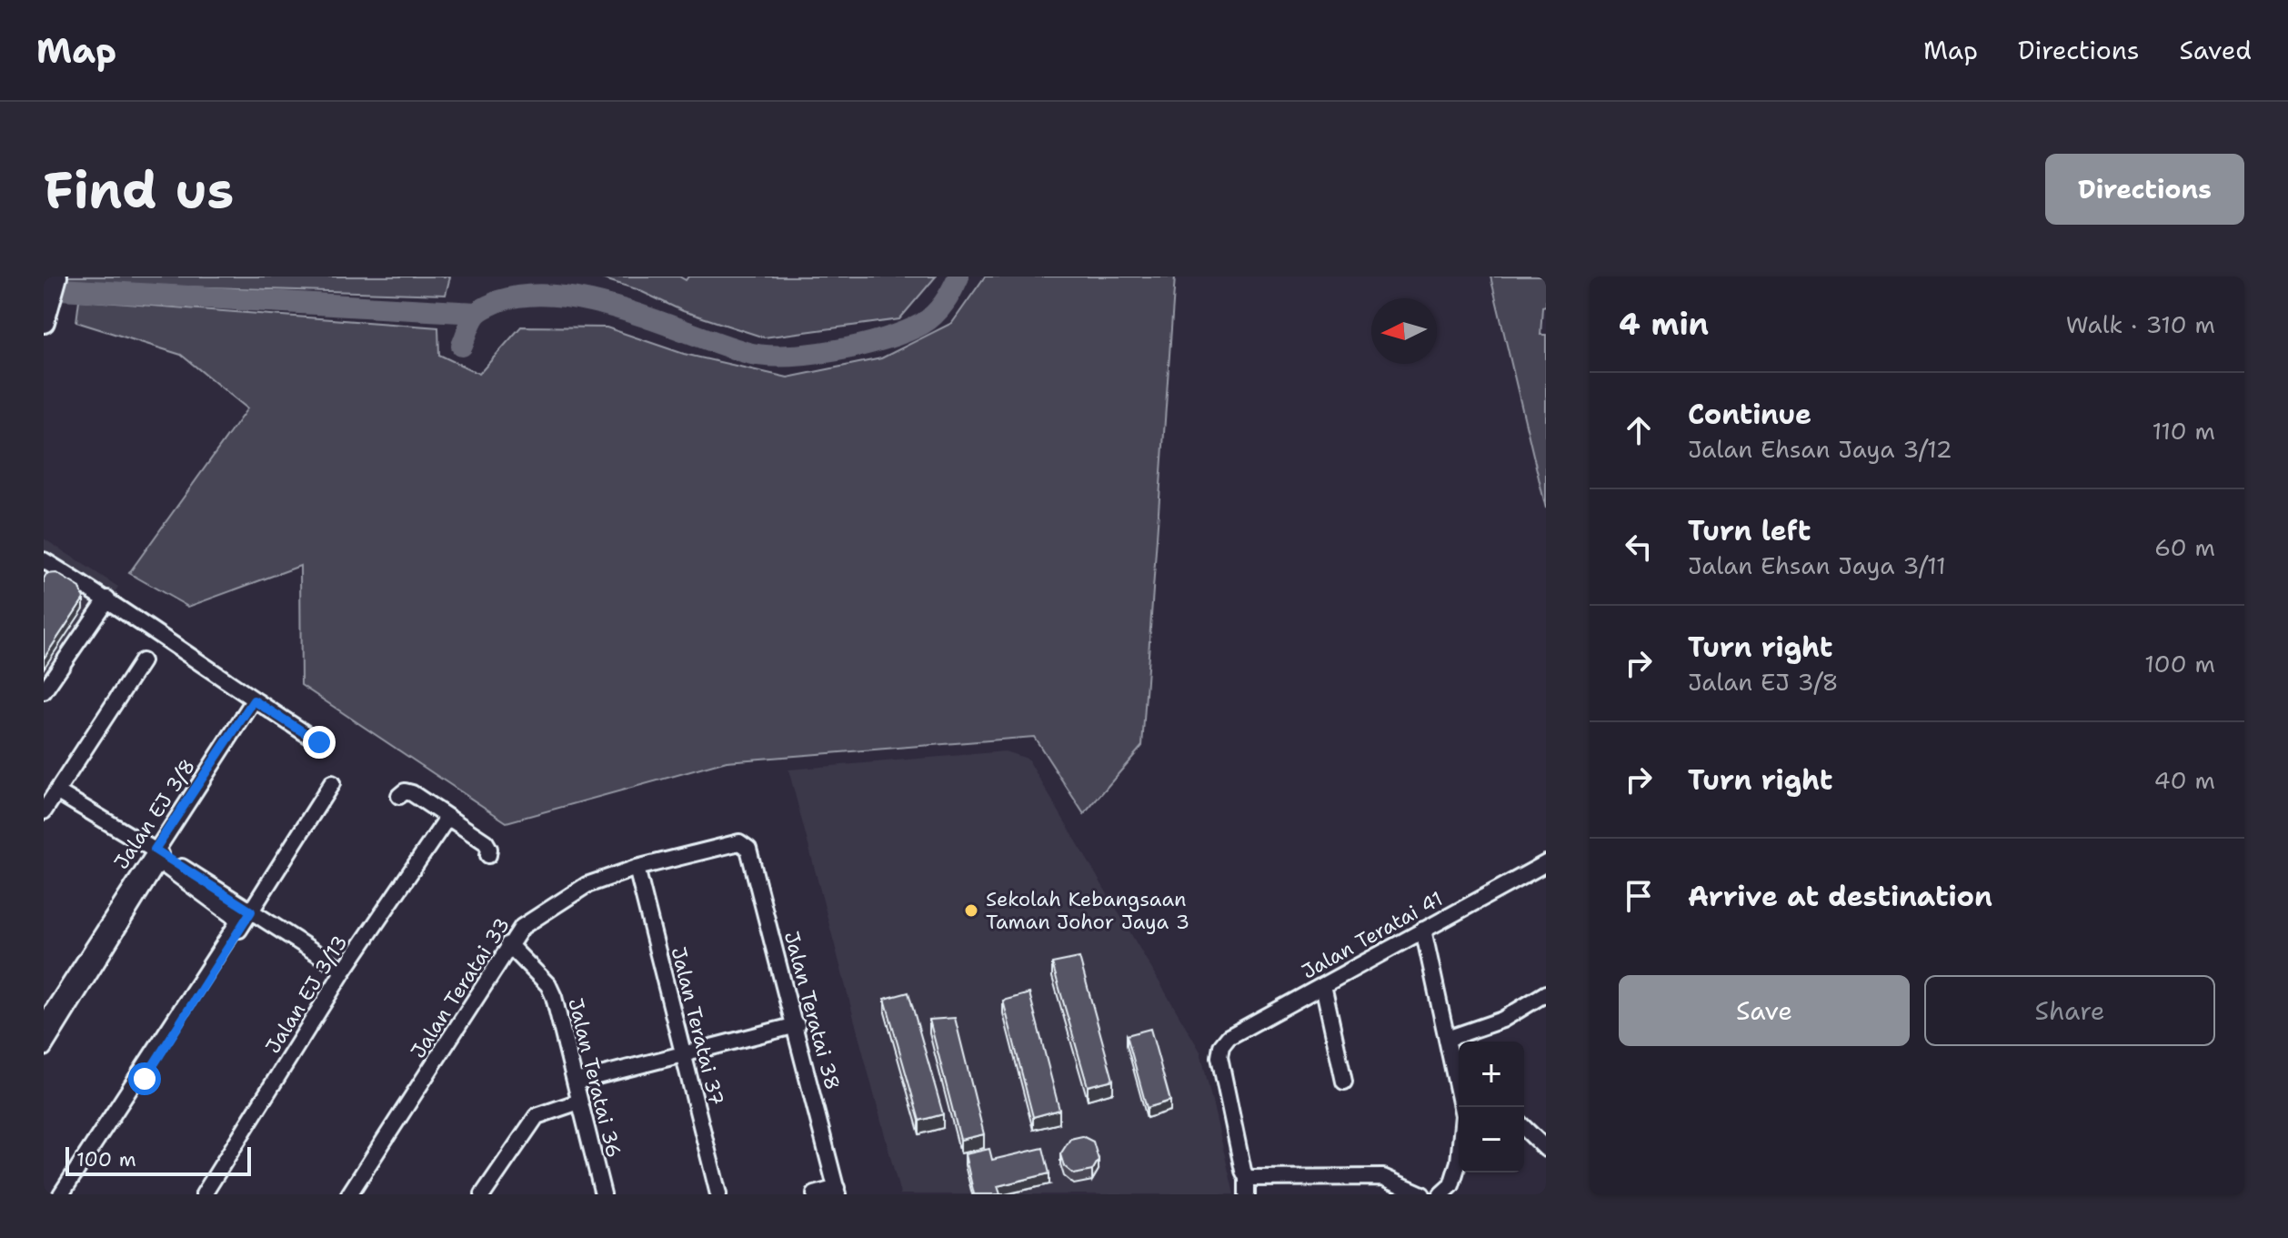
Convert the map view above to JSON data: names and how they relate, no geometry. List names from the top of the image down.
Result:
{
  "streets": {
    "street": [
      "Jalan EJ 3/8",
      "Jalan Teratai 41",
      "Jalan Teratai 33",
      "Jalan EJ 3/13",
      "Jalan Teratai 38",
      "Jalan Teratai 37",
      "Jalan Teratai 36"
    ]
  },
  "crossings": [
    ["Jalan Teratai 33", "Jalan Teratai 38"],
    ["Jalan Teratai 33", "Jalan Teratai 37"],
    ["Jalan Teratai 33", "Jalan Teratai 36"]
  ],
  "places": ["Sekolah Kebangsaan Taman Johor Jaya 3"],
  "scale_bar": "100 m",
  "north": "left",
  "page": {
    "header": "Map",
    "nav": ["Map", "Directions", "Saved"],
    "buttons": [
      "Directions",
      ["Save", "Share"]
    ],
    "title": "Find us",
    "heading": ["4 min", "Walk · 310 m"],
    "list": [
      ["Continue", "Jalan Ehsan Jaya 3/12", "110 m"],
      ["Turn left", "Jalan Ehsan Jaya 3/11", "60 m"],
      ["Turn right", "Jalan EJ 3/8", "100 m"],
      ["Turn right", "40 m"],
      "Arrive at destination"
    ],
    "map_buttons": ["+", "−"],
    "scale": "100 m"
  }
}
